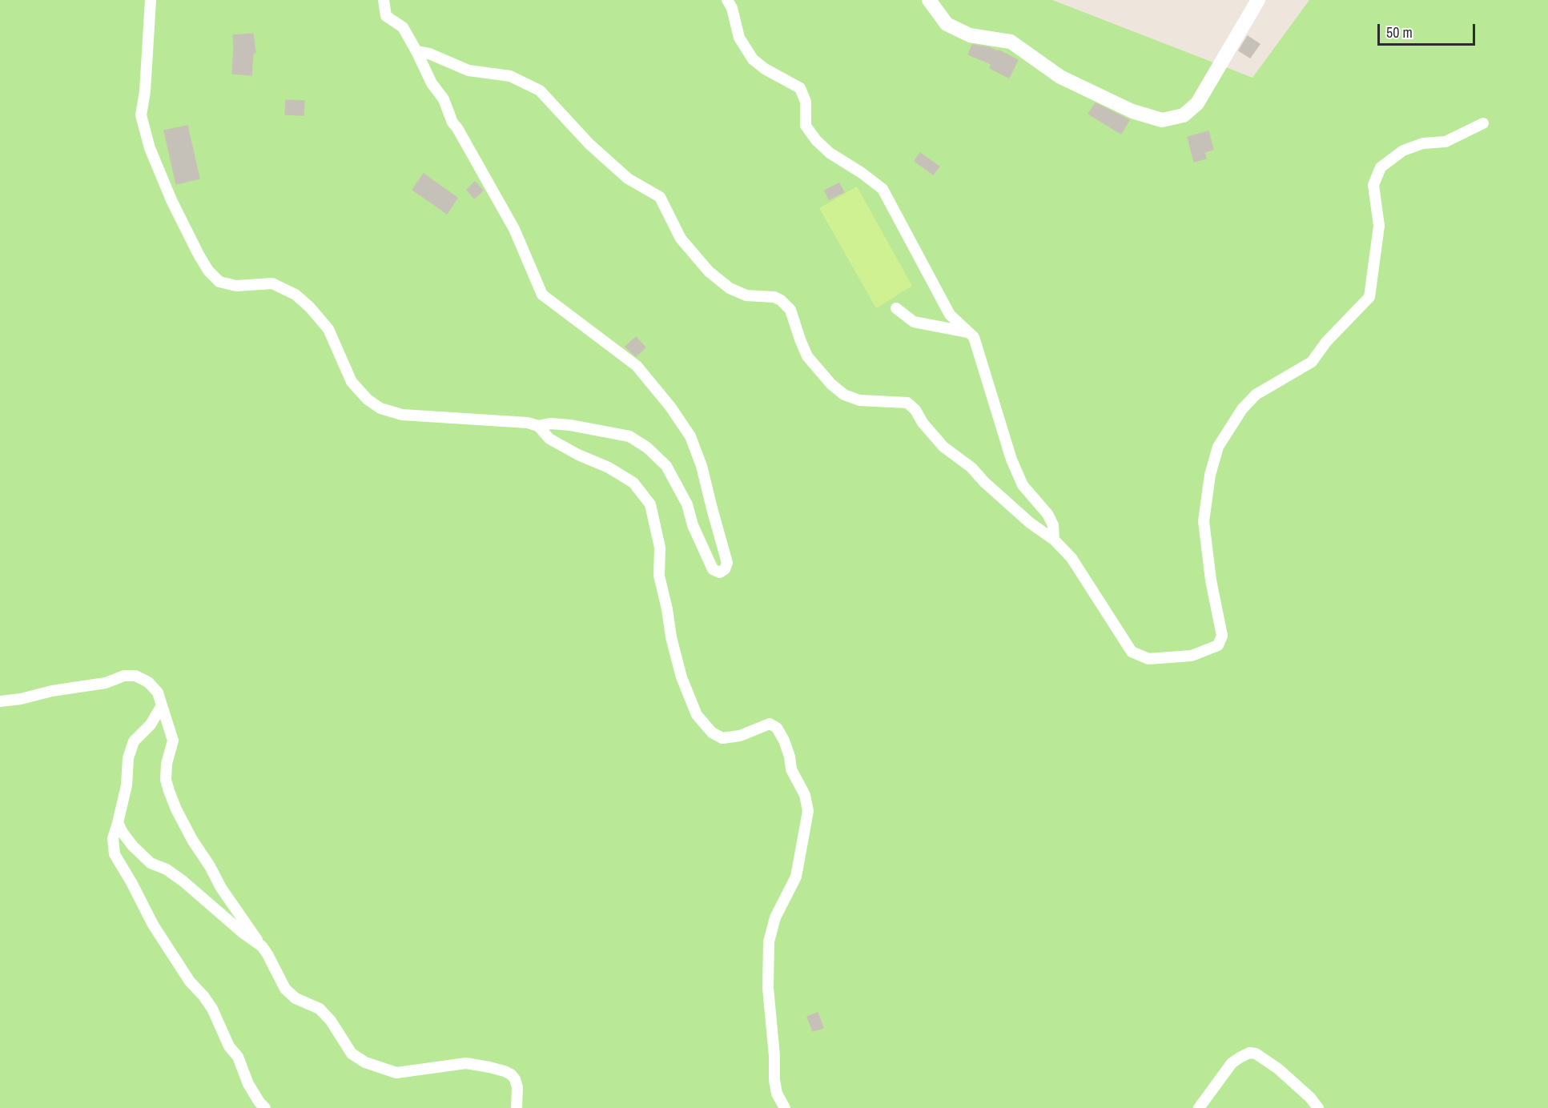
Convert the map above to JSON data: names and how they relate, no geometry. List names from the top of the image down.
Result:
{
  "scale_bar": "50 m"
}
